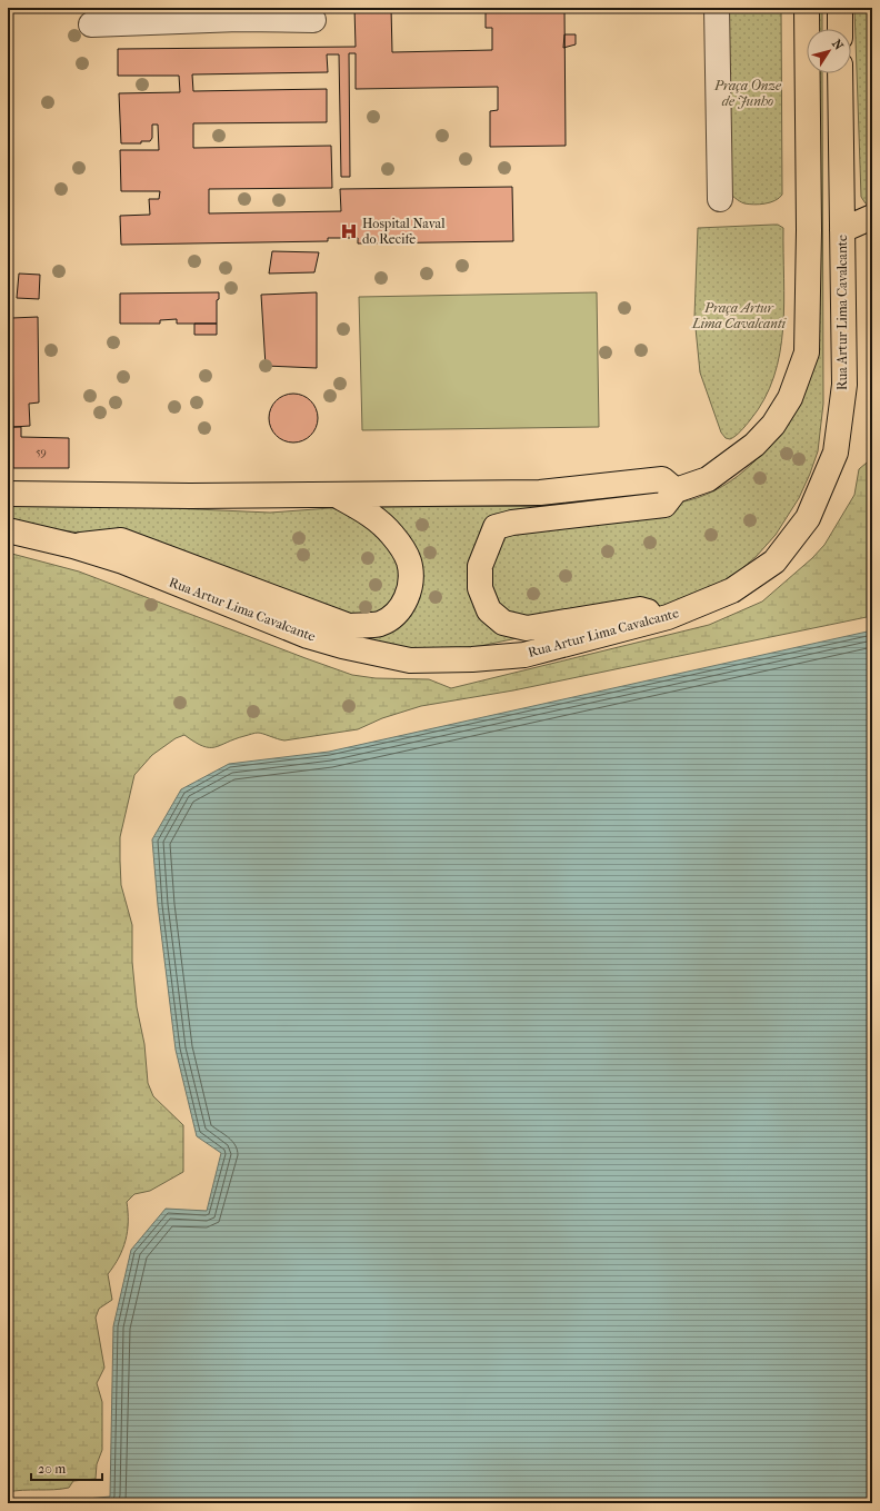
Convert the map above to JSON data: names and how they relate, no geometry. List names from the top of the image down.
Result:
{
  "streets": {
    "main road": ["Rua Artur Lima Cavalcante"]
  },
  "parks": ["Praça Onze de Junho", "Praça Artur Lima Cavalcanti"],
  "places": {
    "hospital": ["Hospital Naval do Recife"]
  },
  "house_numbers": ["59"],
  "scale_bar": "20 m",
  "north": "top right"
}
